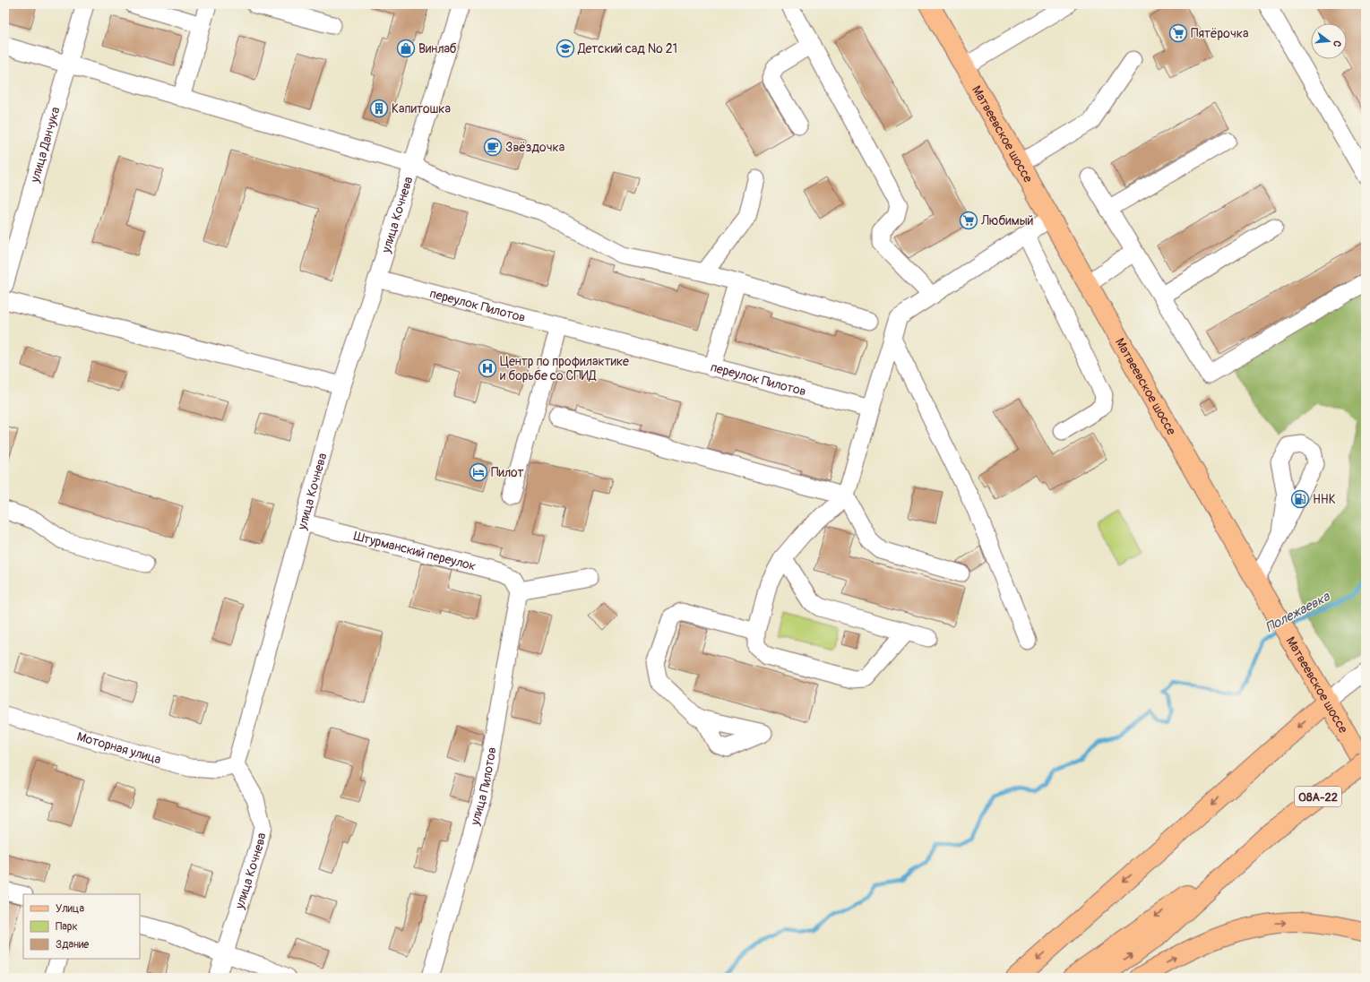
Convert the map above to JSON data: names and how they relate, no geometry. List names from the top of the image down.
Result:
{
  "streets": {
    "main road": ["Матвеевское шоссе", "08А-22"],
    "street": [
      "улица Данчука",
      "улица Кочнева",
      "переулок Пилотов",
      "Штурманский переулок",
      "Моторная улица",
      "улица Пилотов"
    ]
  },
  "crossings": [
    ["улица Кочнева", "переулок Пилотов"],
    ["улица Кочнева", "Штурманский переулок"],
    ["улица Кочнева", "Моторная улица"],
    ["Штурманский переулок", "улица Пилотов"]
  ],
  "water": ["Полежаевка"],
  "places": {
    "supermarket": ["Пятёрочка", "Любимый"],
    "shop": ["Винлаб"],
    "school or university": ["Детский сад № 21"],
    "building": ["Капитошка"],
    "cafe": ["Звёздочка"],
    "hospital": ["Центр по профилактике и борьбе со СПИД"],
    "hotel": ["Пилот"],
    "fuel station": ["ННК"]
  },
  "legend": ["Улица", "Парк", "Здание"],
  "north": "right"
}
